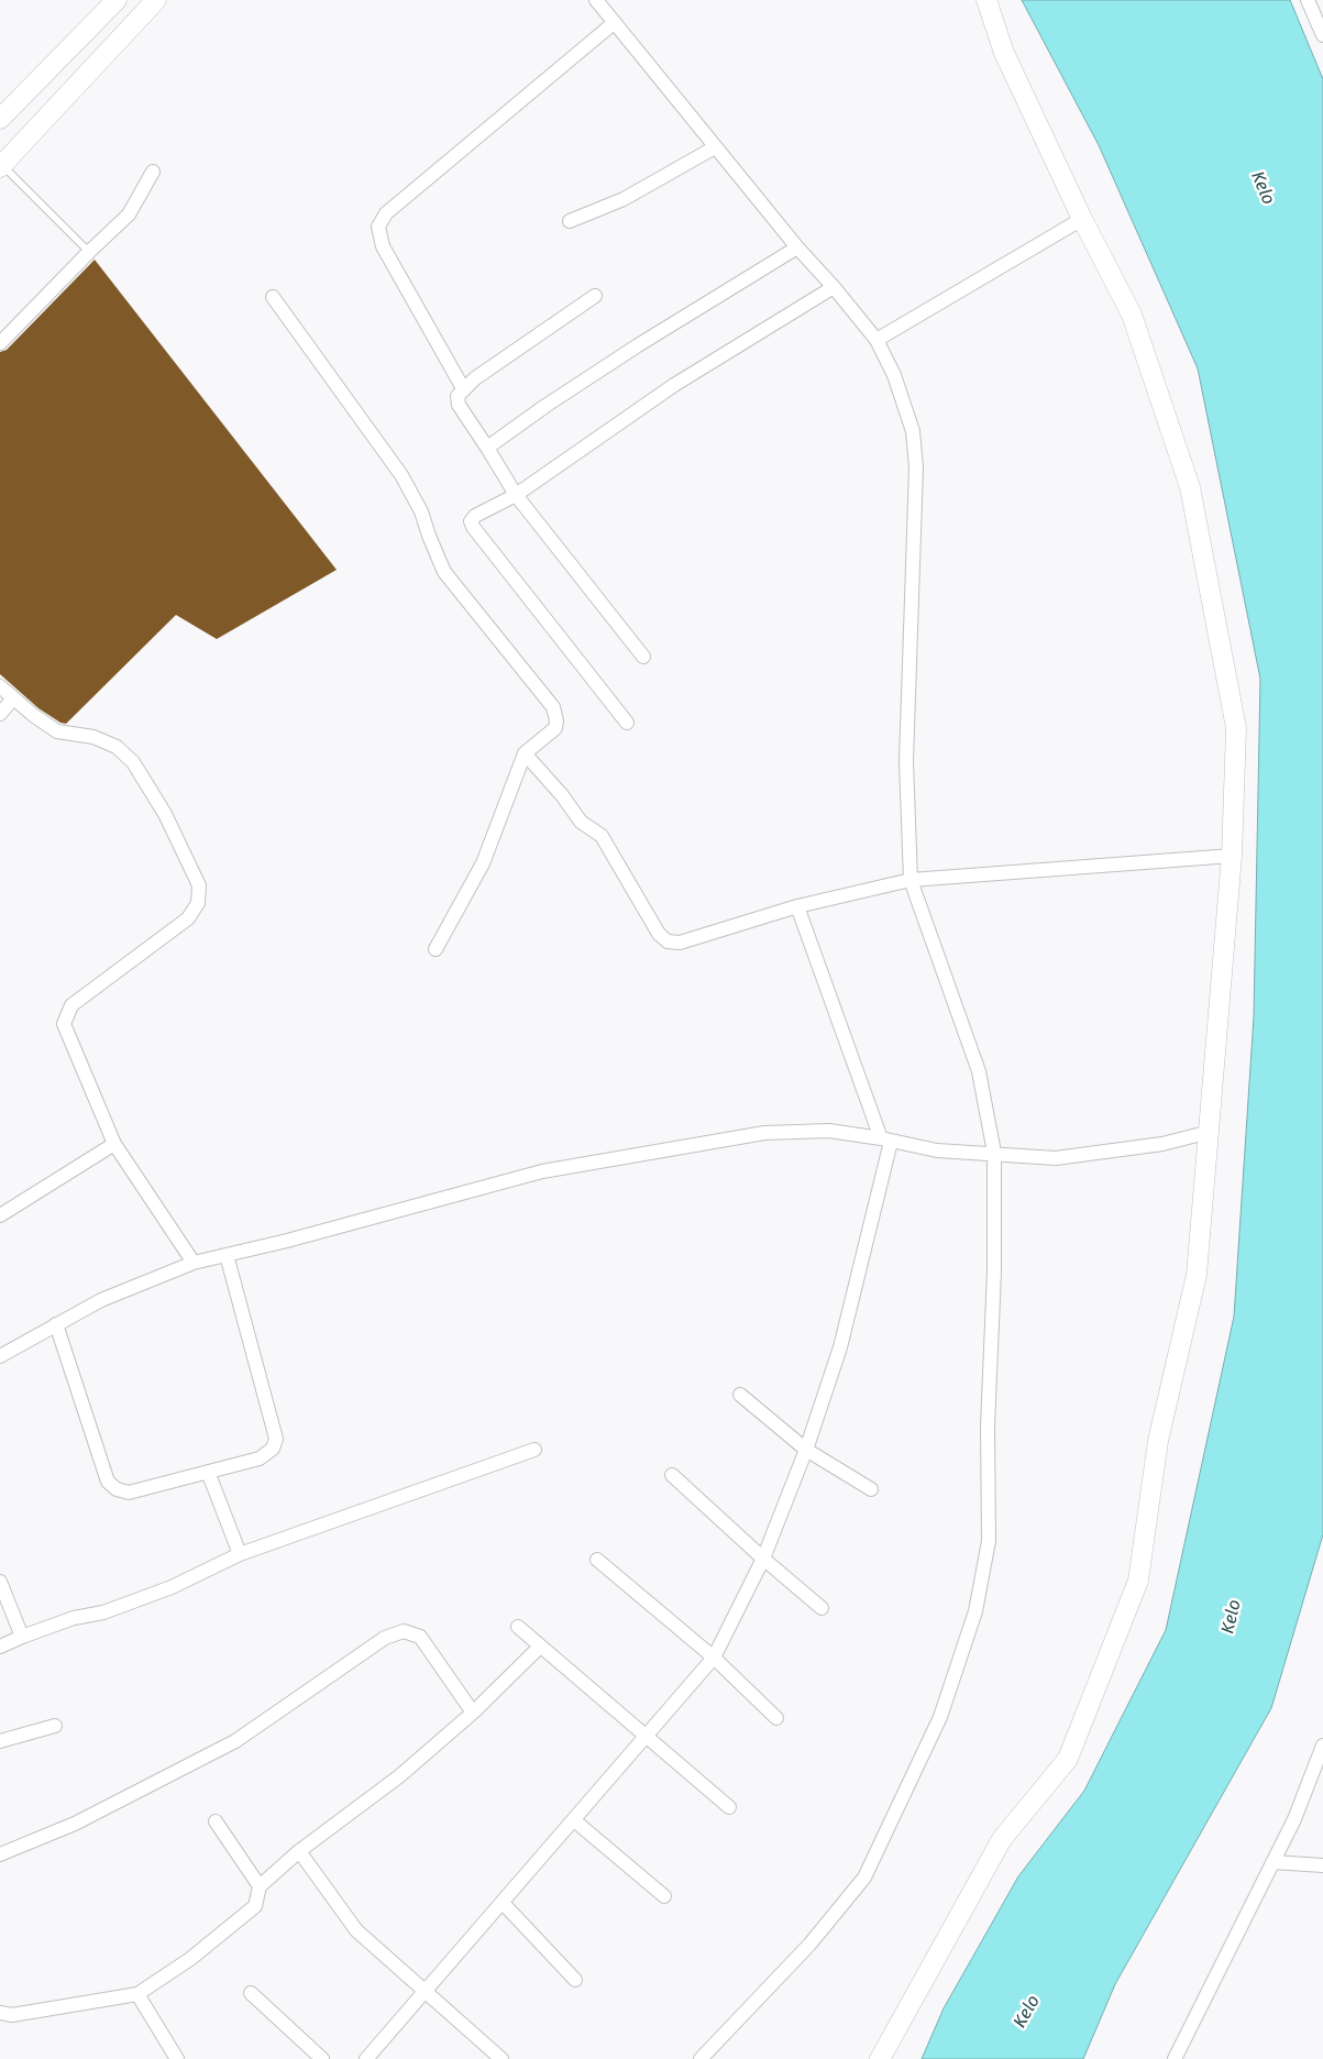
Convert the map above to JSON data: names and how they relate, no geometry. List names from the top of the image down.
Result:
{
  "water": ["Kelo"]
}
